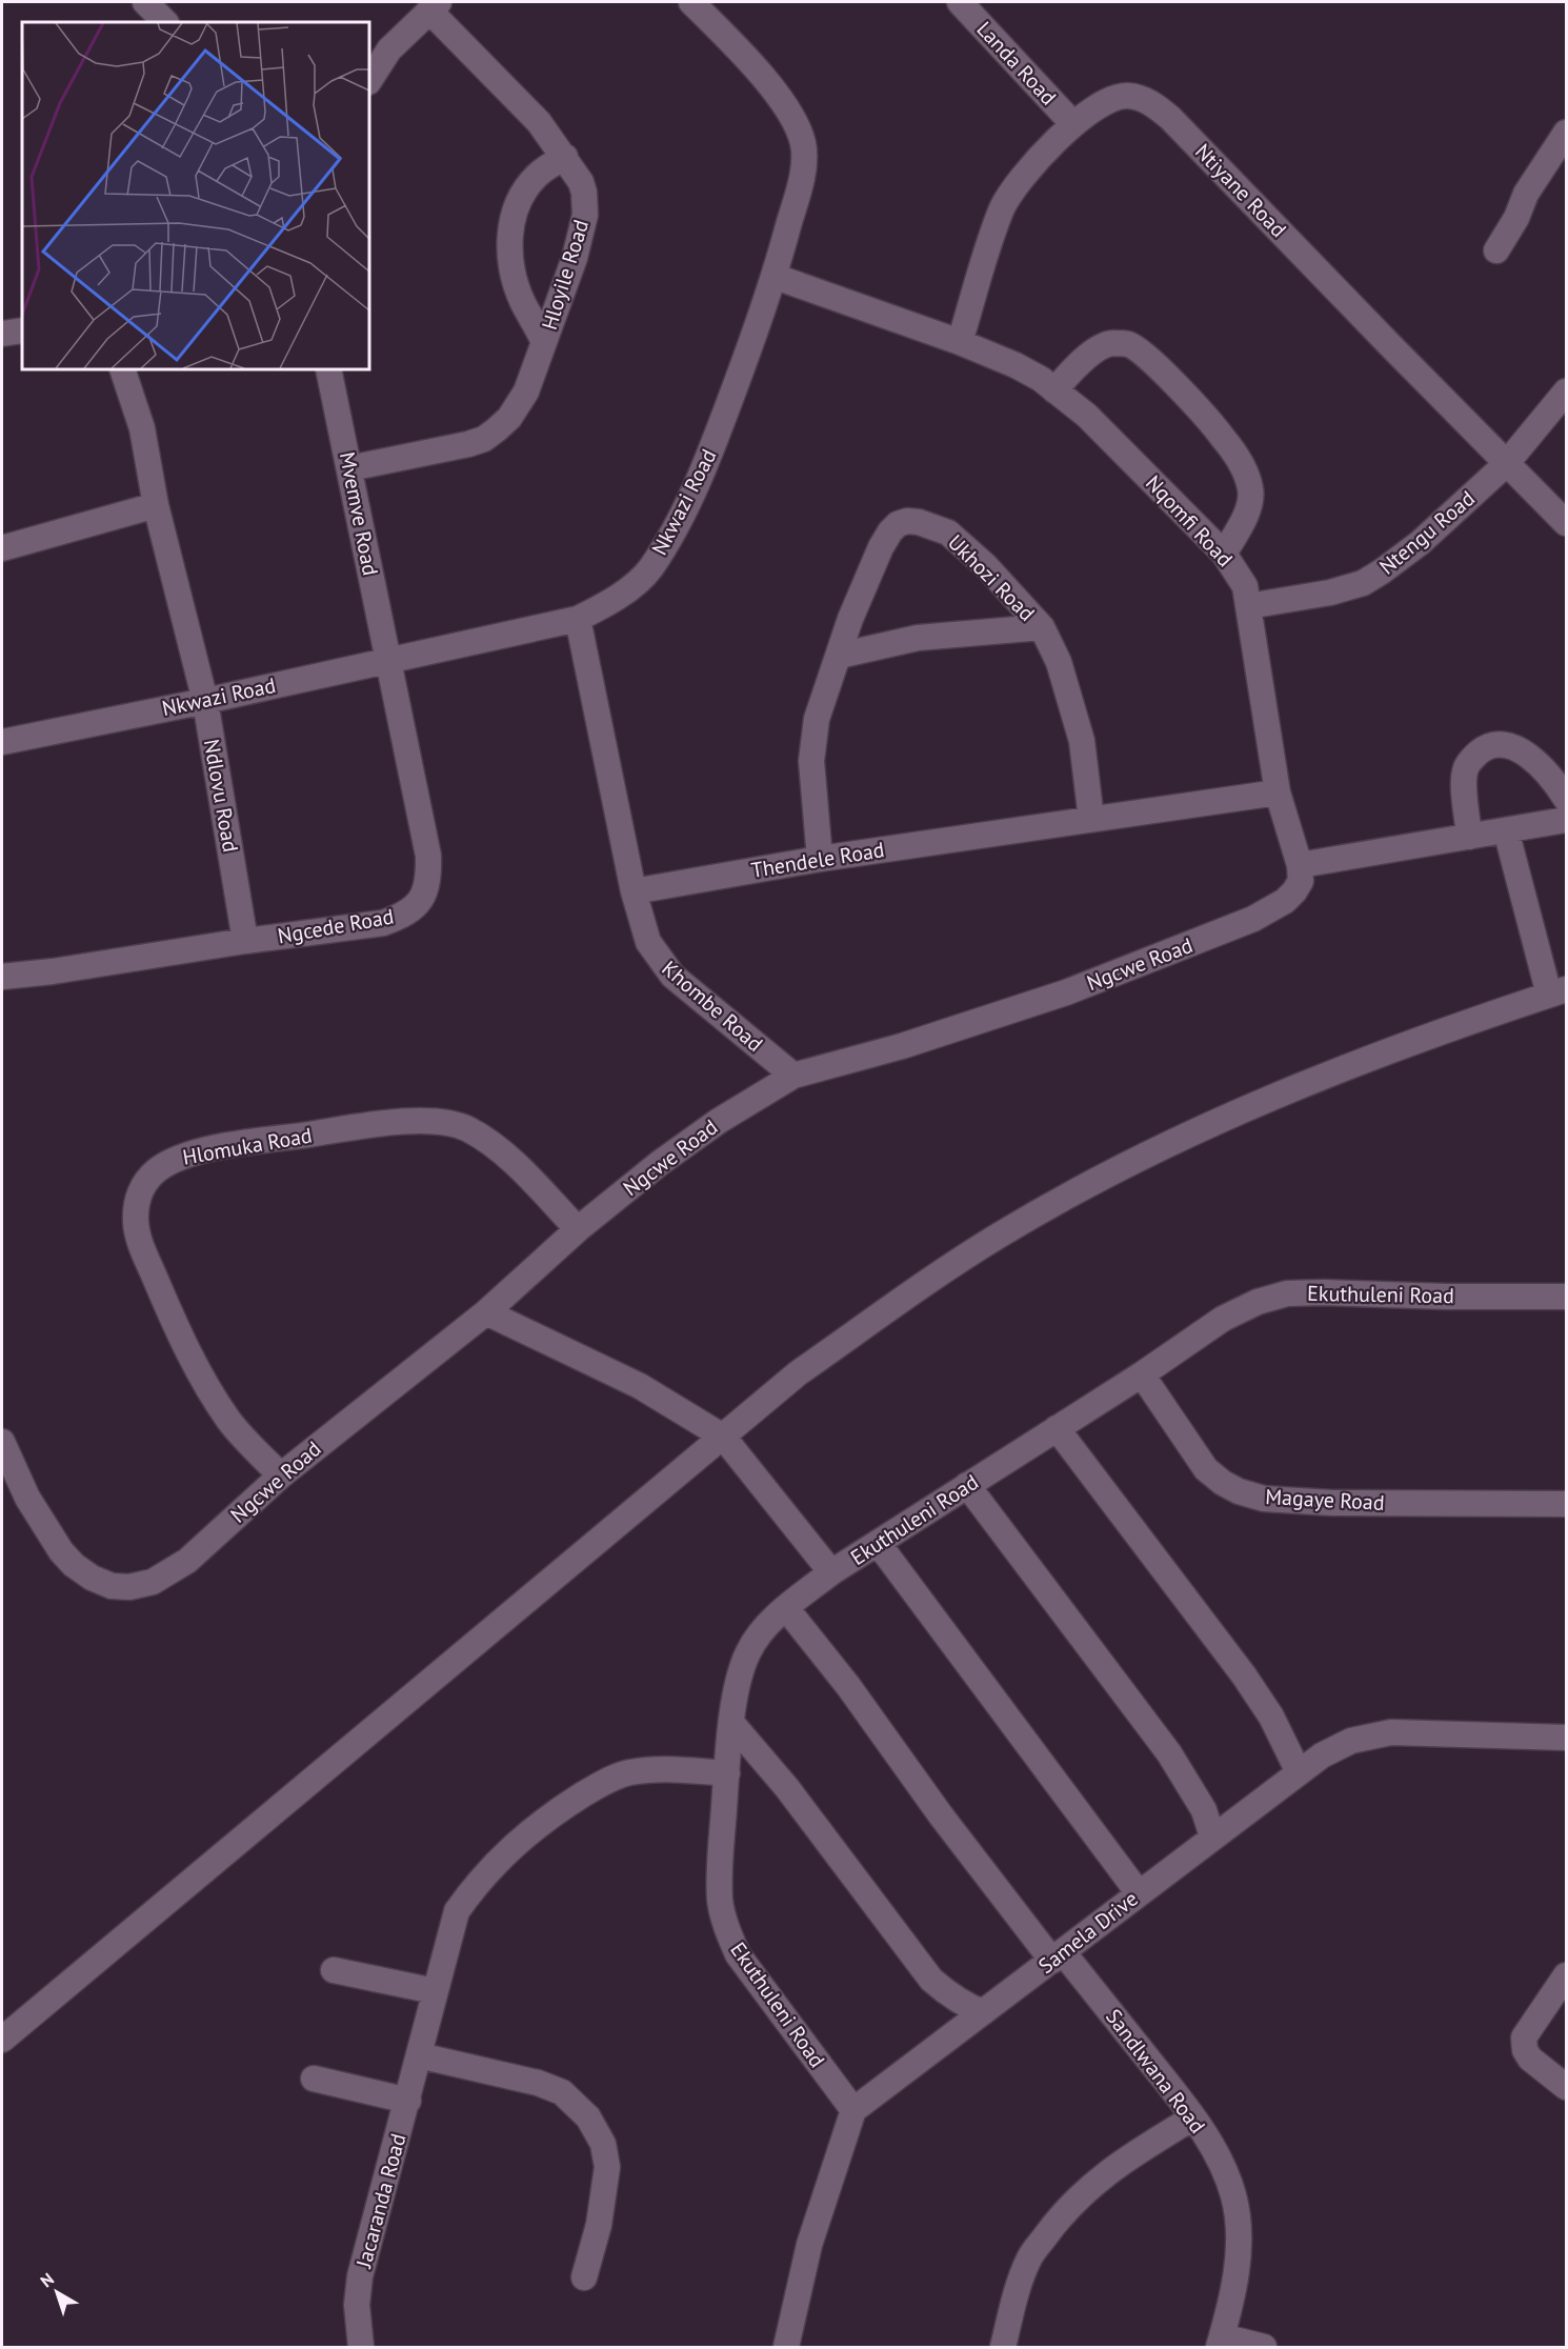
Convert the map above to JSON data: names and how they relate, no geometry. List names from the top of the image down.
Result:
{
  "streets": {
    "street": [
      "Landa Road",
      "Ntiyane Road",
      "Hloyile Road",
      "Nkwazi Road",
      "Mvemve Road",
      "Nqomfi Road",
      "Ntengu Road",
      "Ukhozi Road",
      "Ndlovu Road",
      "Thendele Road",
      "Ngcede Road",
      "Ngcwe Road",
      "Khombe Road",
      "Hlomuka Road",
      "Ekuthuleni Road",
      "Magaye Road",
      "Samela Drive",
      "Sandlwana Road",
      "Jacaranda Road"
    ]
  },
  "crossings": [
    ["Landa Road", "Ntiyane Road"],
    ["Ntiyane Road", "Nqomfi Road"],
    ["Ntiyane Road", "Ntengu Road"],
    ["Hloyile Road", "Mvemve Road"],
    ["Nkwazi Road", "Mvemve Road"],
    ["Nkwazi Road", "Nqomfi Road"],
    ["Nkwazi Road", "Ndlovu Road"],
    ["Nkwazi Road", "Ngcede Road"],
    ["Mvemve Road", "Ngcede Road"],
    ["Nqomfi Road", "Ntengu Road"],
    ["Nqomfi Road", "Thendele Road"],
    ["Nqomfi Road", "Ngcwe Road"],
    ["Ukhozi Road", "Thendele Road"],
    ["Ndlovu Road", "Ngcede Road"],
    ["Thendele Road", "Khombe Road"],
    ["Ngcwe Road", "Khombe Road"],
    ["Ngcwe Road", "Hlomuka Road"],
    ["Ekuthuleni Road", "Magaye Road"],
    ["Ekuthuleni Road", "Samela Drive"],
    ["Ekuthuleni Road", "Sandlwana Road"],
    ["Ekuthuleni Road", "Jacaranda Road"],
    ["Samela Drive", "Sandlwana Road"]
  ],
  "north": "top left"
}
